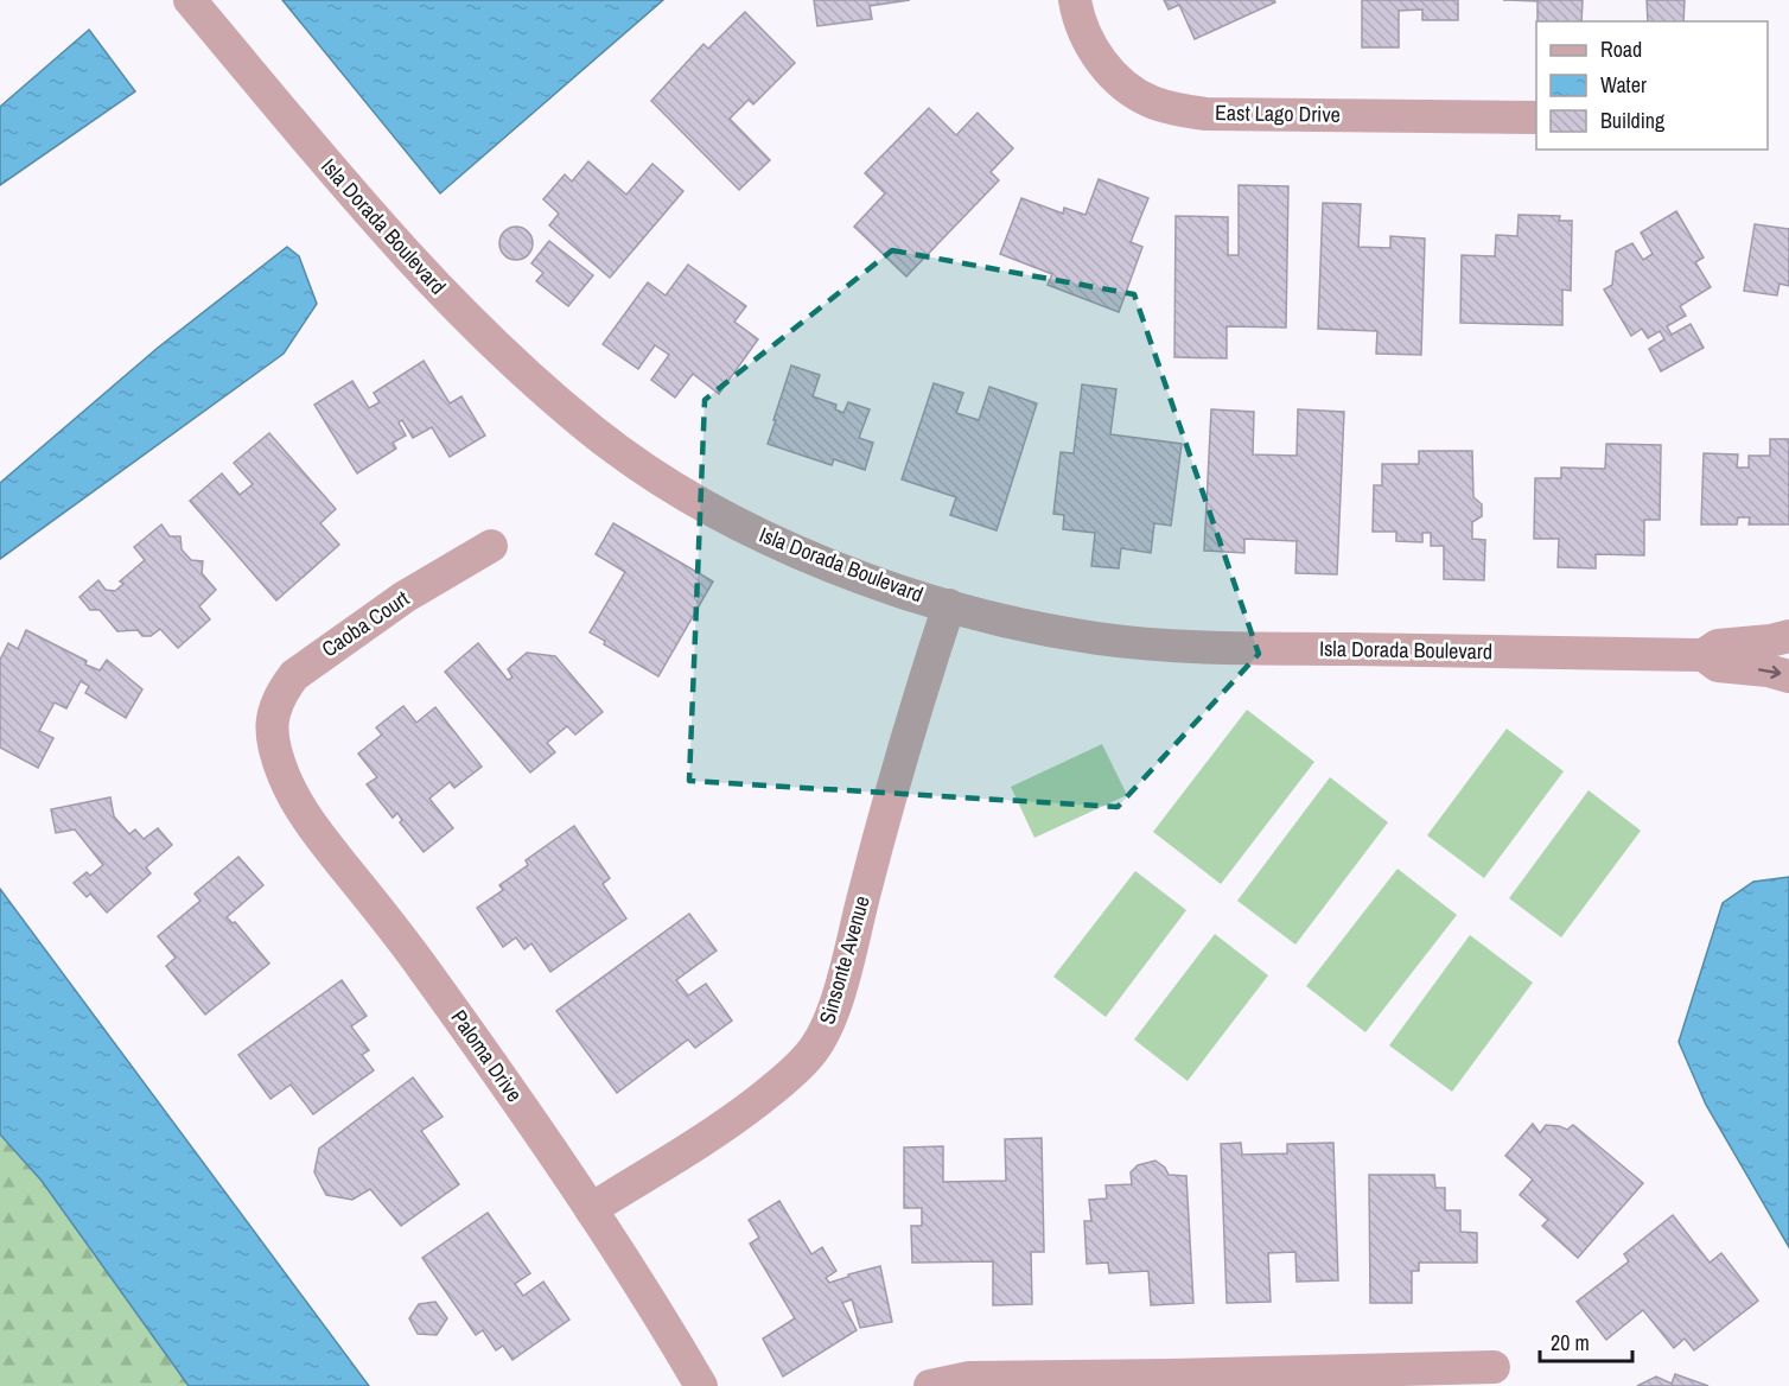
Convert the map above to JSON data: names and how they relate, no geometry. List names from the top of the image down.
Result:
{
  "streets": {
    "street": [
      "East Lago Drive",
      "Isla Dorada Boulevard",
      "Caoba Court",
      "Sinsonte Avenue",
      "Paloma Drive"
    ]
  },
  "crossings": [
    ["Isla Dorada Boulevard", "Sinsonte Avenue"],
    ["Caoba Court", "Paloma Drive"],
    ["Sinsonte Avenue", "Paloma Drive"]
  ],
  "legend": ["Road", "Water", "Building"],
  "scale_bar": "20 m"
}
